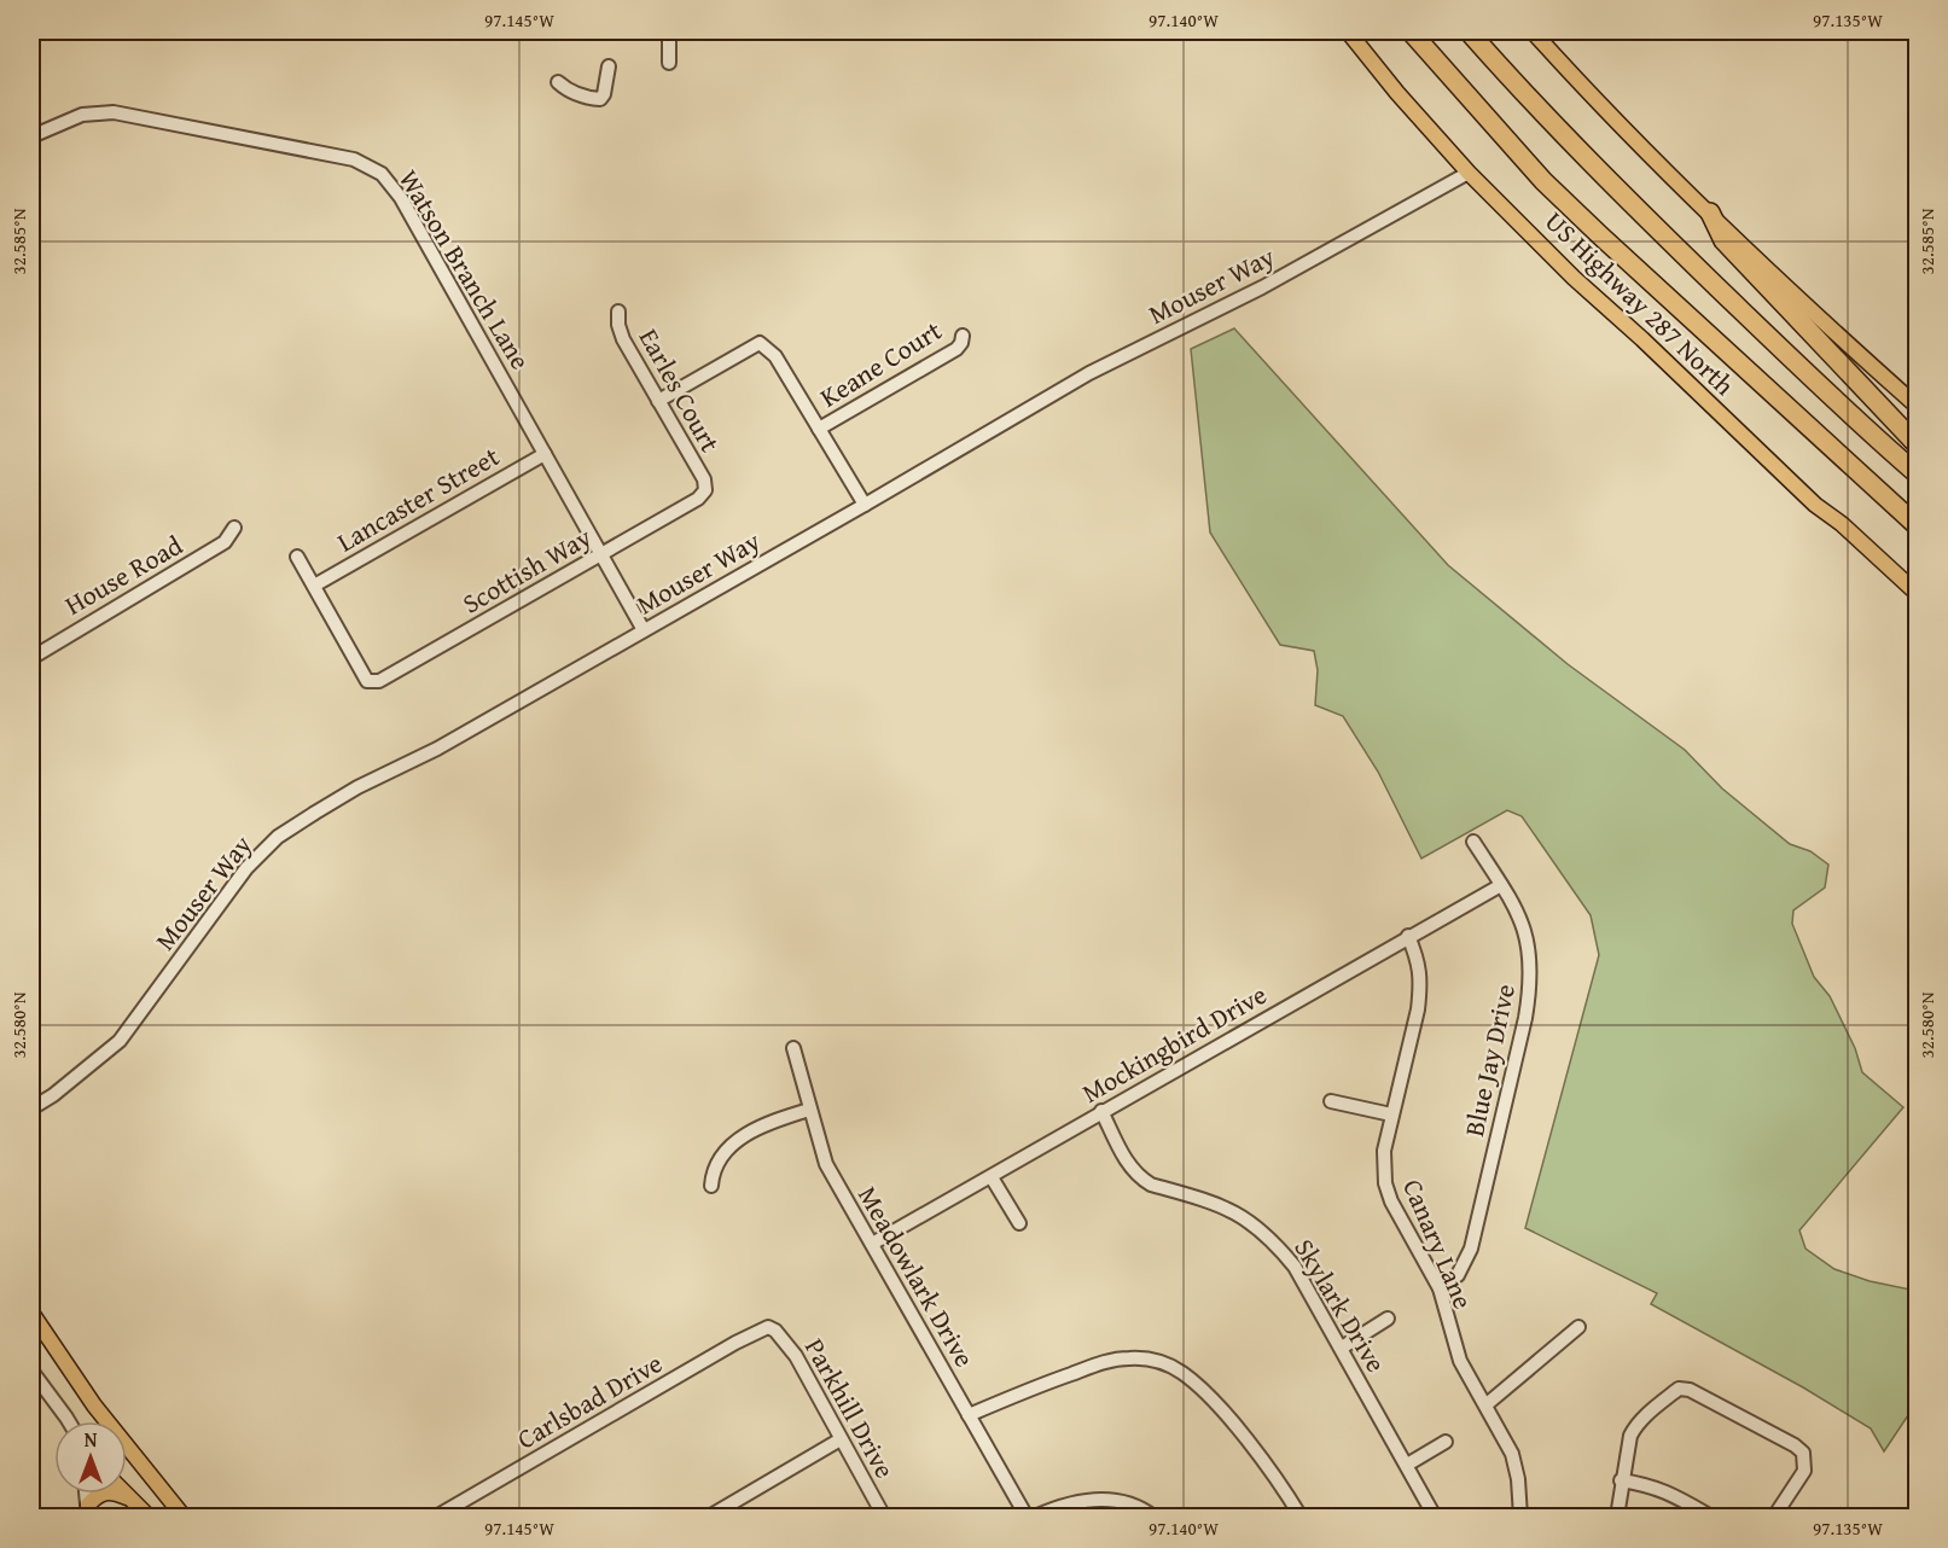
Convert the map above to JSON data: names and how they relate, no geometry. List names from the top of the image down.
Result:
{
  "streets": {
    "main road": ["US Highway 287 North"],
    "street": [
      "Watson Branch Lane",
      "Mouser Way",
      "Keane Court",
      "Earles Court",
      "Lancaster Street",
      "Scottish Way",
      "House Road",
      "Mockingbird Drive",
      "Blue Jay Drive",
      "Canary Lane",
      "Meadowlark Drive",
      "Skylark Drive",
      "Carlsbad Drive",
      "Parkhill Drive"
    ]
  },
  "crossings": [
    ["Watson Branch Lane", "Mouser Way"],
    ["Watson Branch Lane", "Lancaster Street"],
    ["Watson Branch Lane", "Scottish Way"],
    ["Mouser Way", "US Highway 287 North"],
    ["Earles Court", "Scottish Way"],
    ["Lancaster Street", "Scottish Way"],
    ["Mockingbird Drive", "Blue Jay Drive"],
    ["Mockingbird Drive", "Canary Lane"],
    ["Mockingbird Drive", "Meadowlark Drive"],
    ["Mockingbird Drive", "Skylark Drive"],
    ["Blue Jay Drive", "Canary Lane"],
    ["Carlsbad Drive", "Parkhill Drive"]
  ],
  "north": "top",
  "coordinates": [
    "97.145°W",
    "97.140°W",
    "97.135°W",
    "32.585°N",
    "32.580°N"
  ]
}
